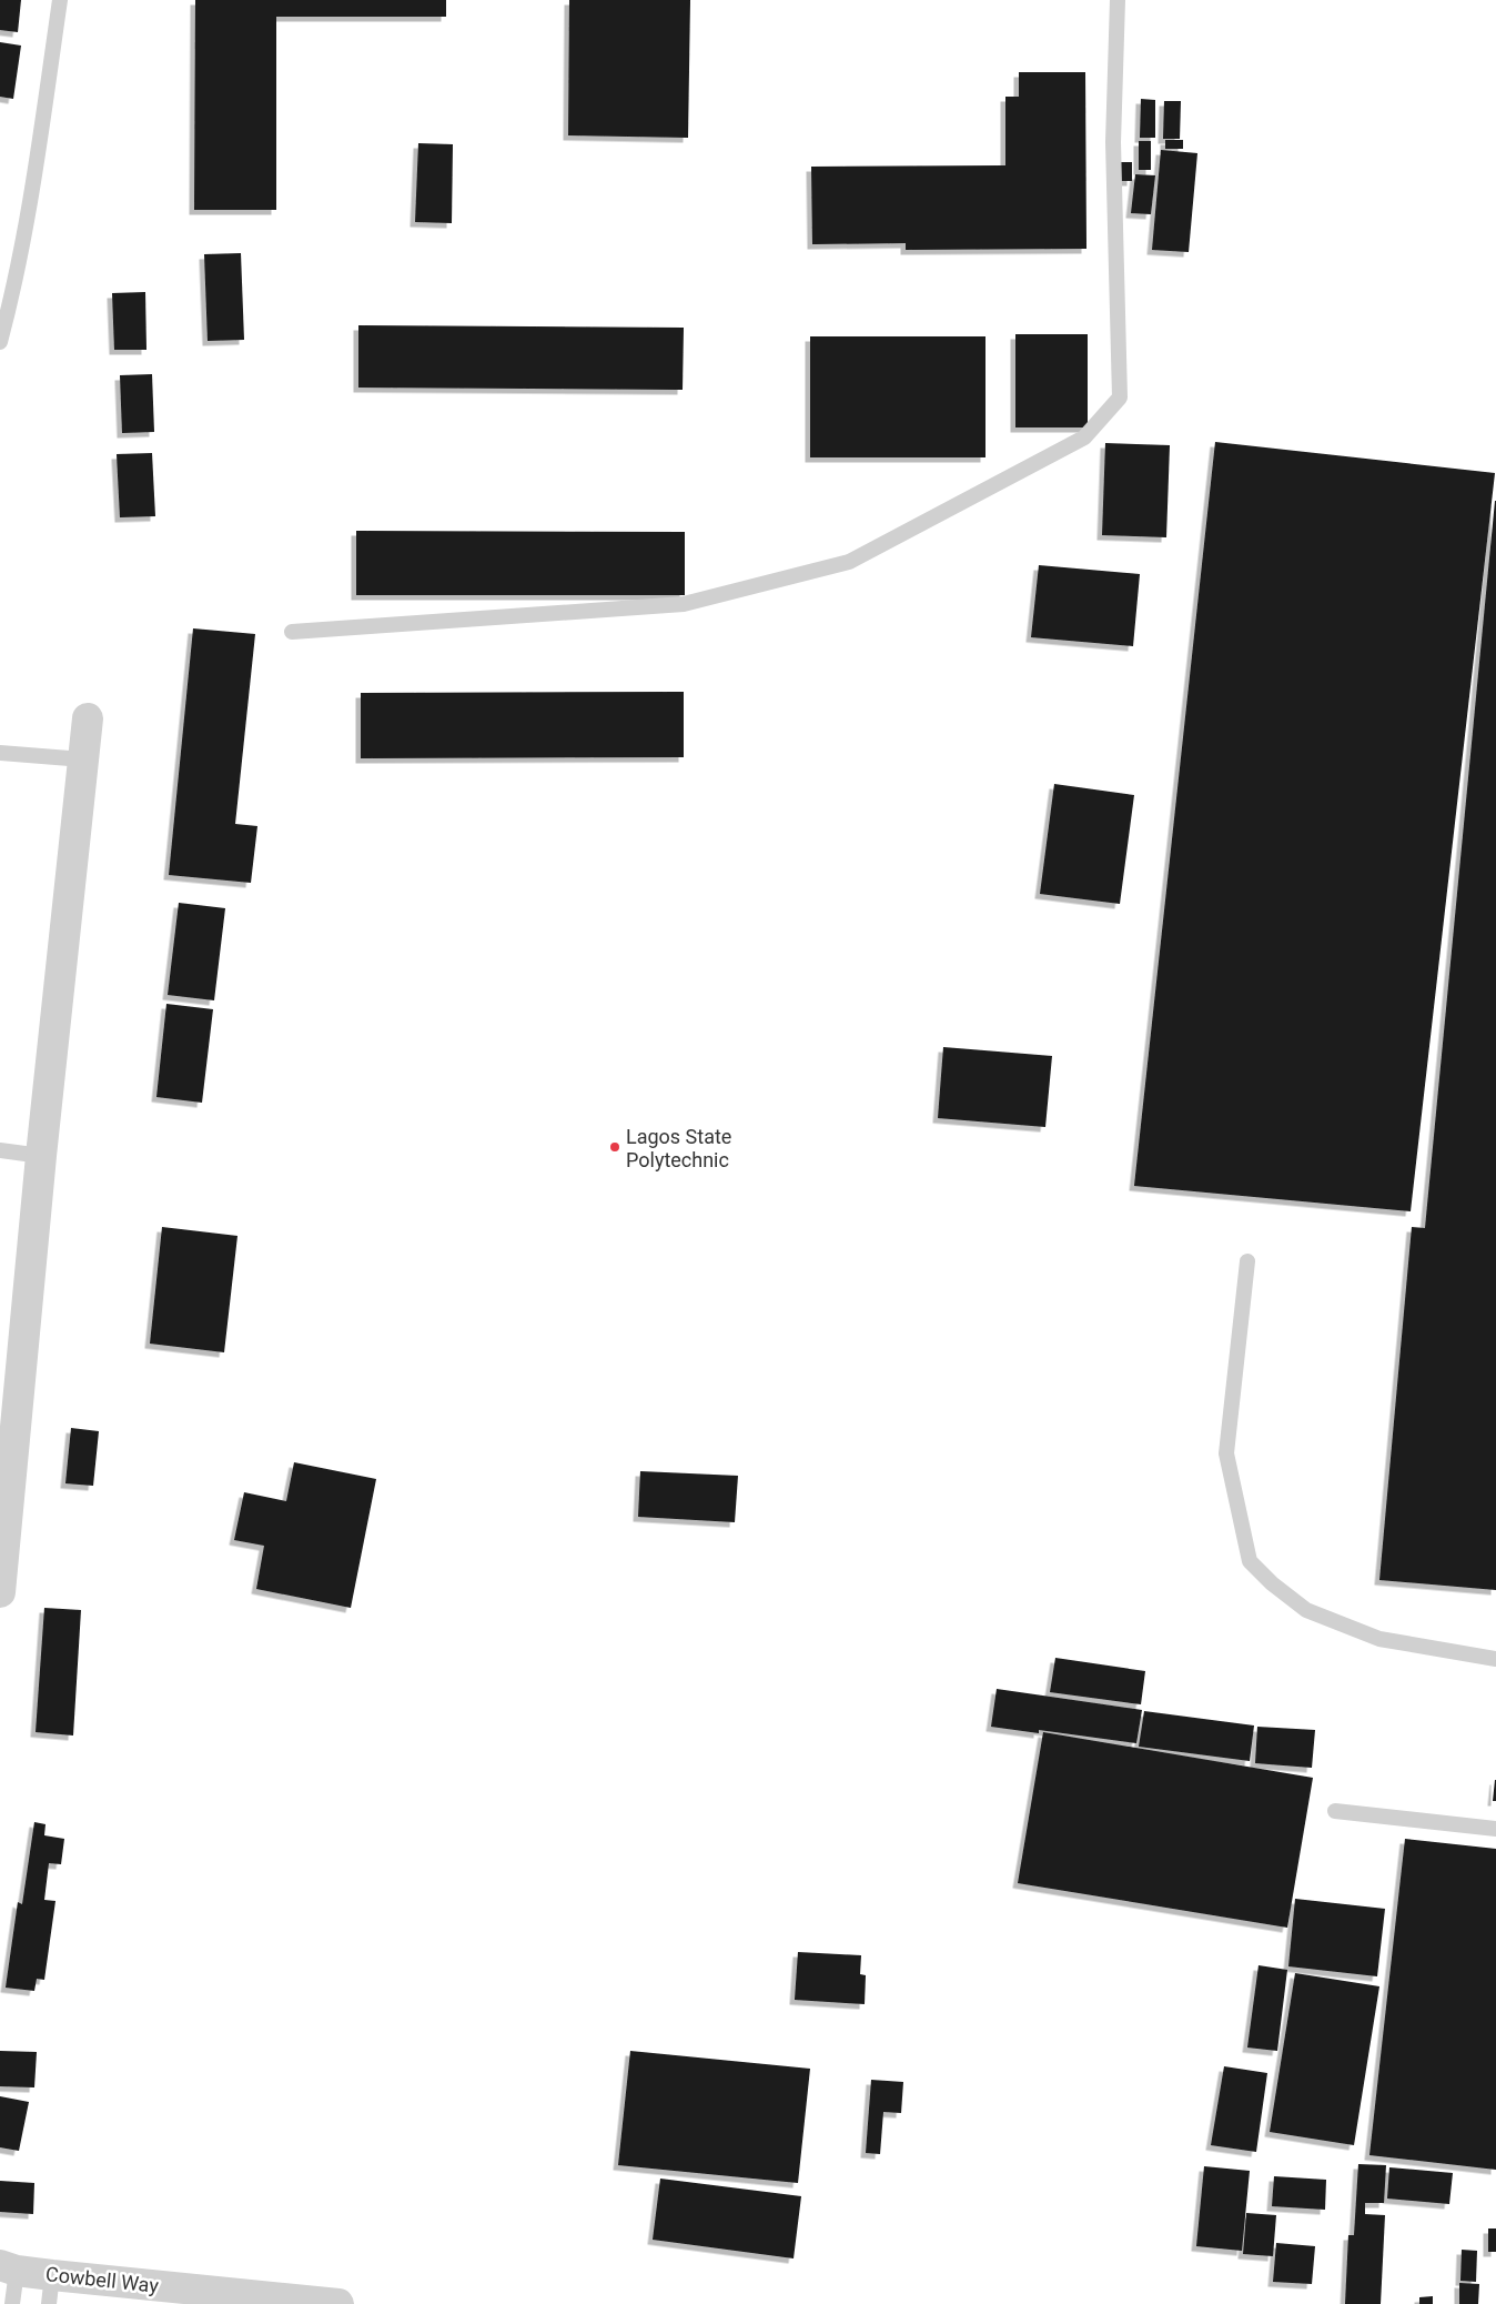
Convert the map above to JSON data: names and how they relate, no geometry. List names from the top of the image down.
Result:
{
  "streets": {
    "street": ["Cowbell Way"]
  },
  "places": ["Lagos State Polytechnic"]
}
